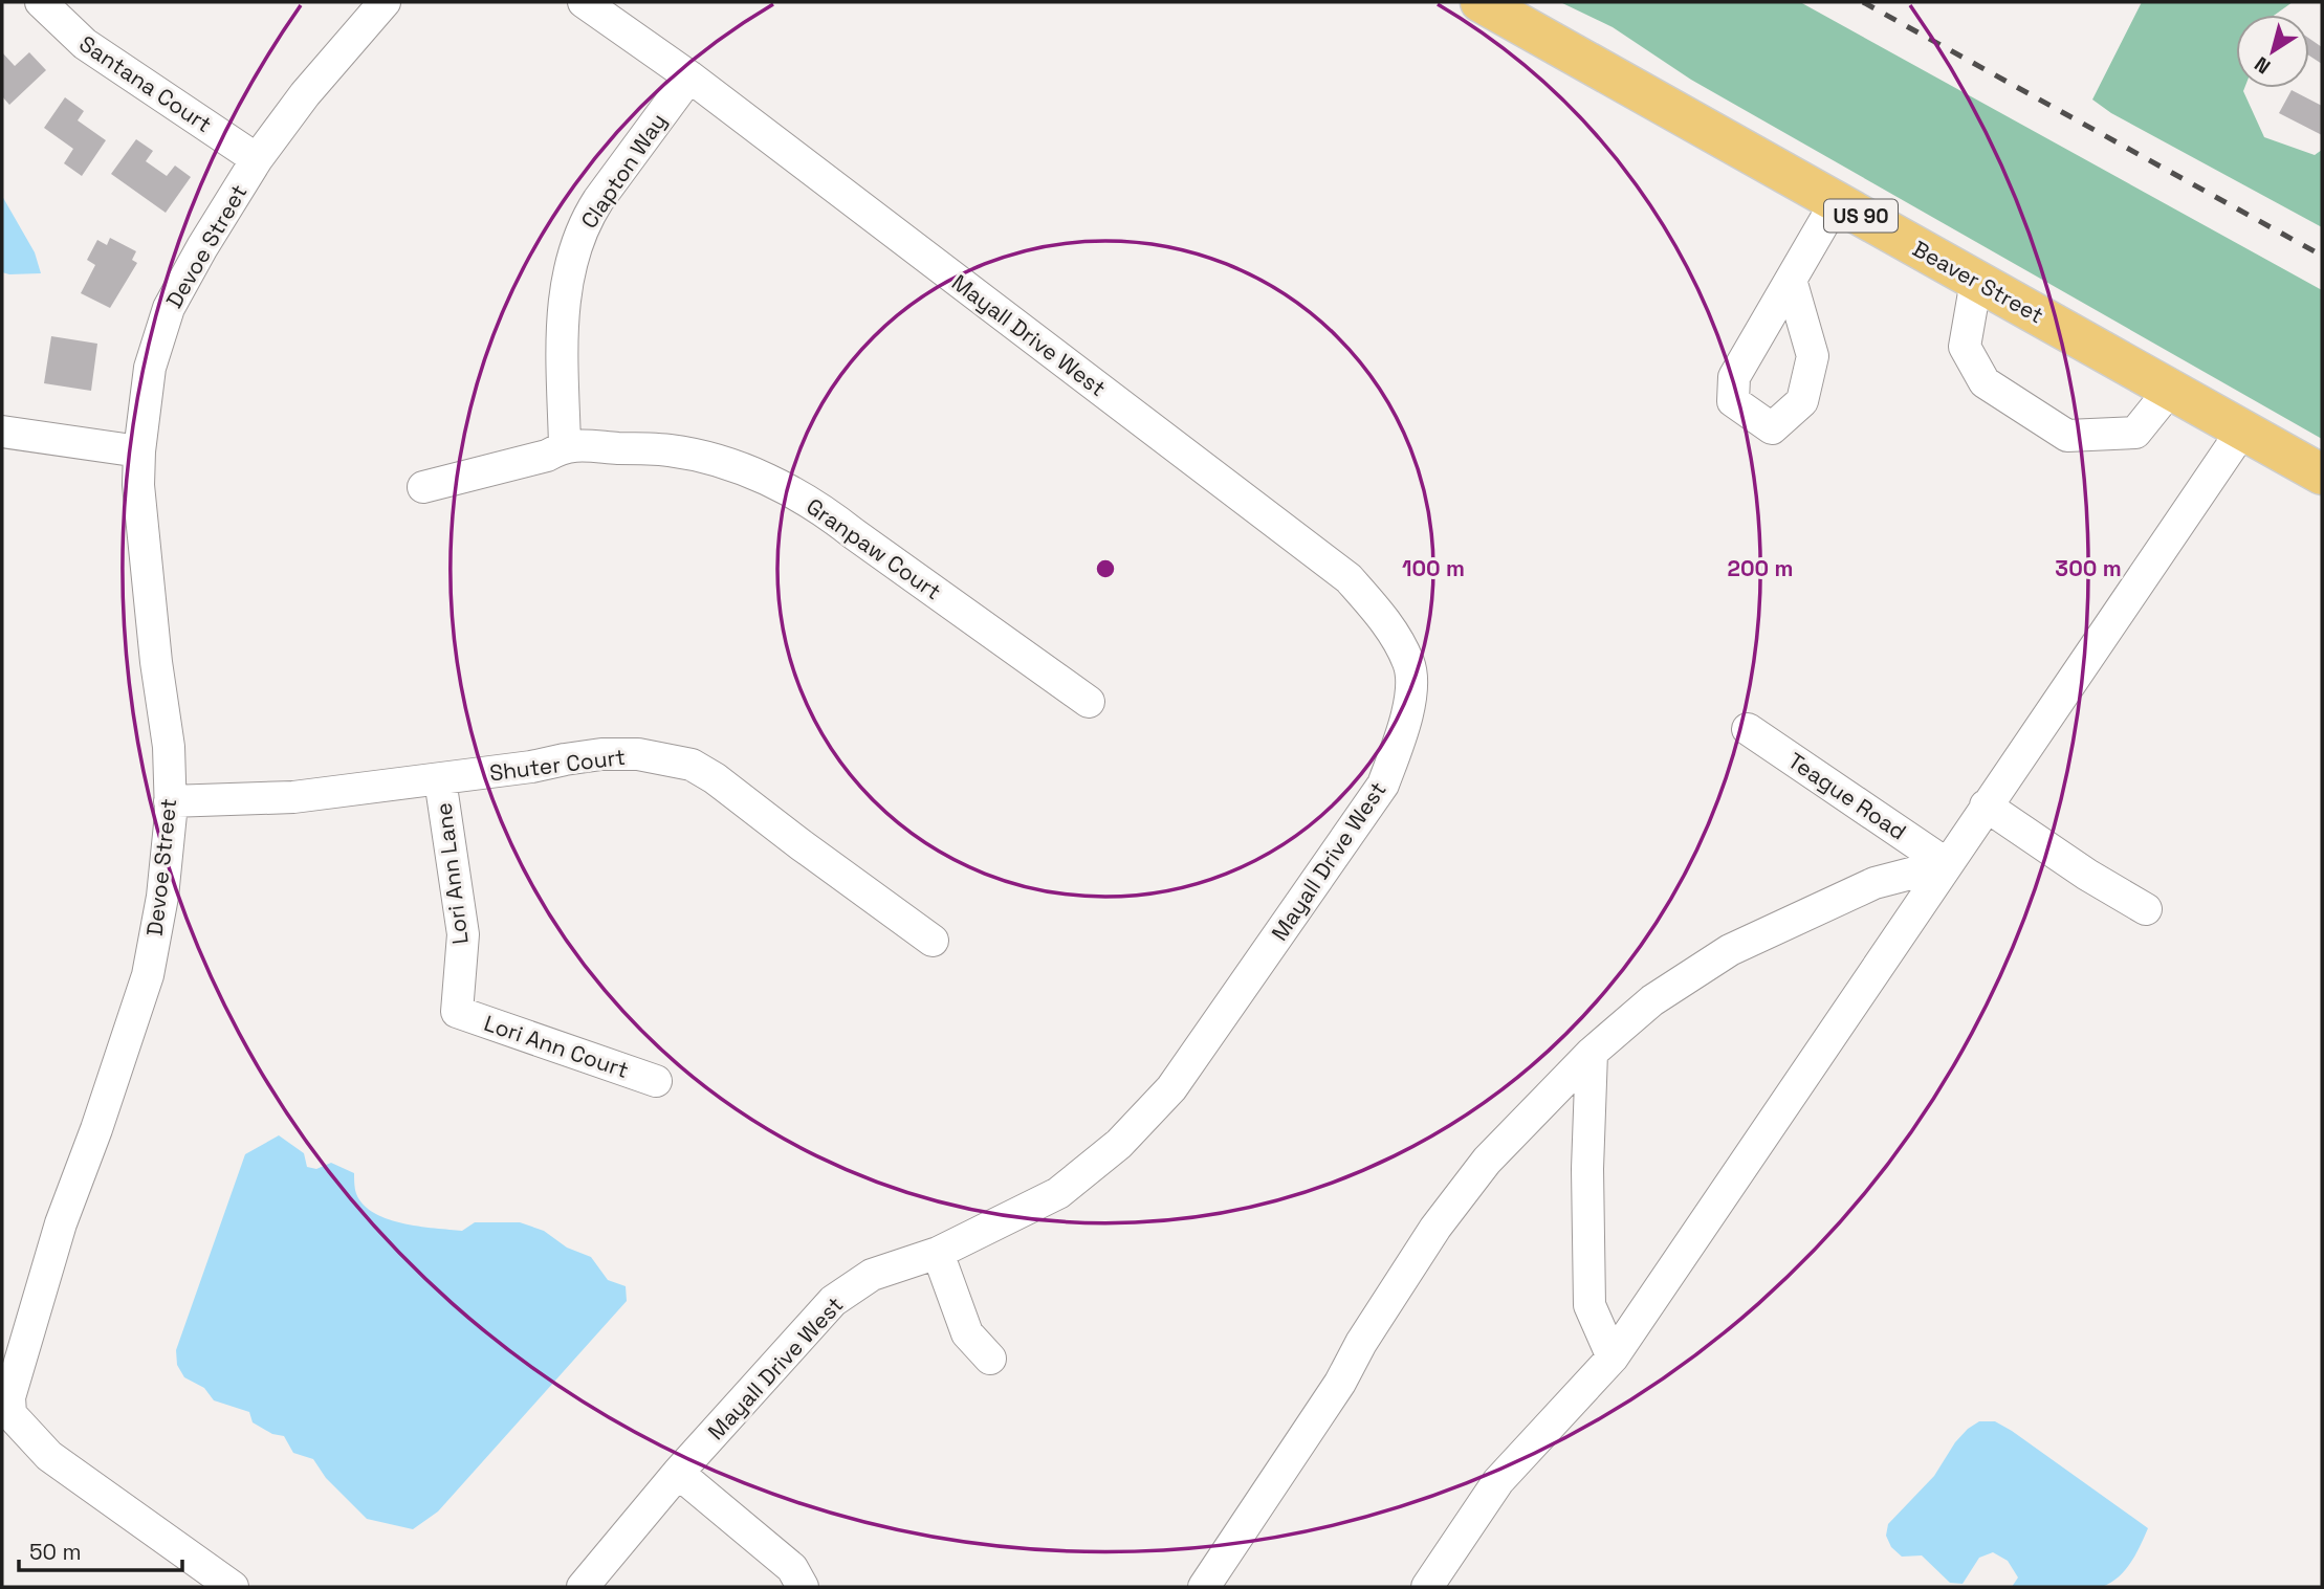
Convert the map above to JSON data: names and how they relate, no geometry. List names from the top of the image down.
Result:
{
  "streets": {
    "main road": ["US 90", "Beaver Street"],
    "street": [
      "Santana Court",
      "Clapton Way",
      "Devoe Street",
      "Mayall Drive West",
      "Granpaw Court",
      "Shuter Court",
      "Teague Road",
      "Lori Ann Lane",
      "Lori Ann Court"
    ]
  },
  "crossings": [
    ["Santana Court", "Devoe Street"],
    ["Clapton Way", "Mayall Drive West"],
    ["Clapton Way", "Granpaw Court"],
    ["Devoe Street", "Shuter Court"],
    ["Shuter Court", "Lori Ann Lane"],
    ["Lori Ann Lane", "Lori Ann Court"]
  ],
  "scale_bar": "50 m",
  "north": "bottom left",
  "rings": ["100 m", "200 m", "300 m"]
}
